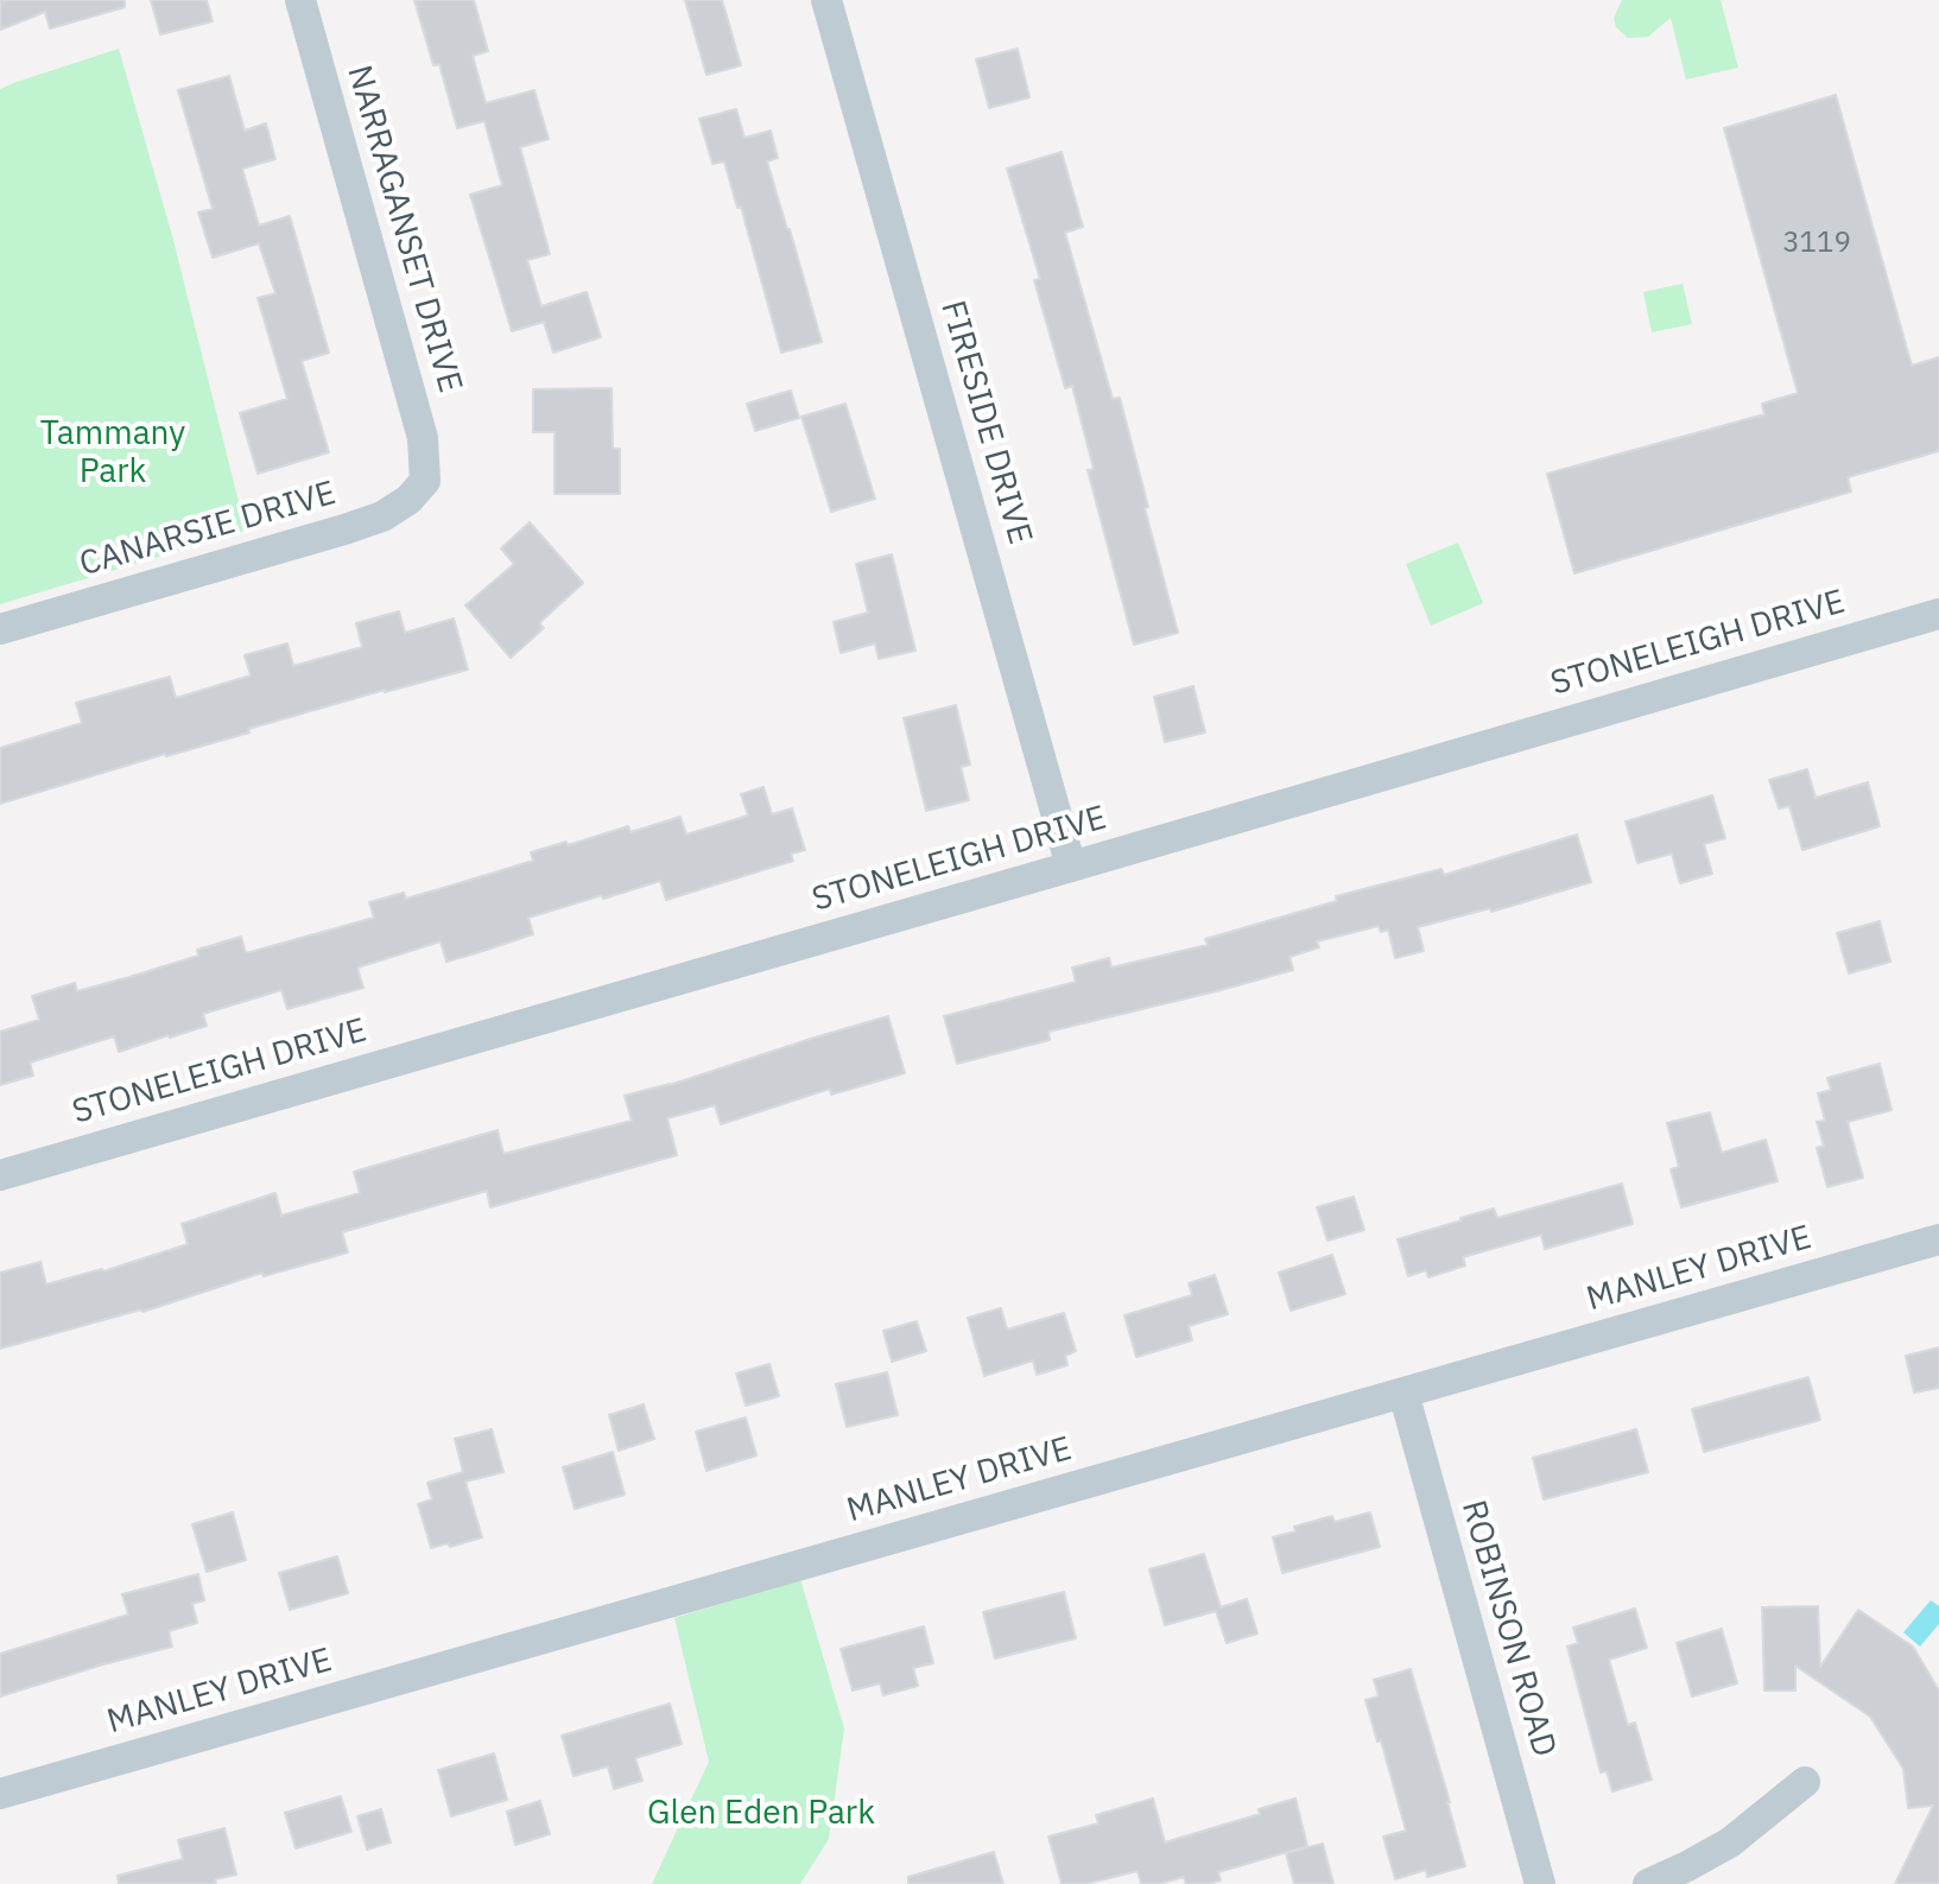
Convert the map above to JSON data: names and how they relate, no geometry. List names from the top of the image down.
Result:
{
  "streets": {
    "street": [
      "NARRAGANSET DRIVE",
      "FIRESIDE DRIVE",
      "CANARSIE DRIVE",
      "STONELEIGH DRIVE",
      "MANLEY DRIVE",
      "ROBINSON ROAD"
    ]
  },
  "crossings": [
    ["NARRAGANSET DRIVE", "CANARSIE DRIVE"],
    ["FIRESIDE DRIVE", "STONELEIGH DRIVE"],
    ["MANLEY DRIVE", "ROBINSON ROAD"]
  ],
  "parks": ["Tammany Park", "Glen Eden Park"],
  "house_numbers": ["3119"]
}
